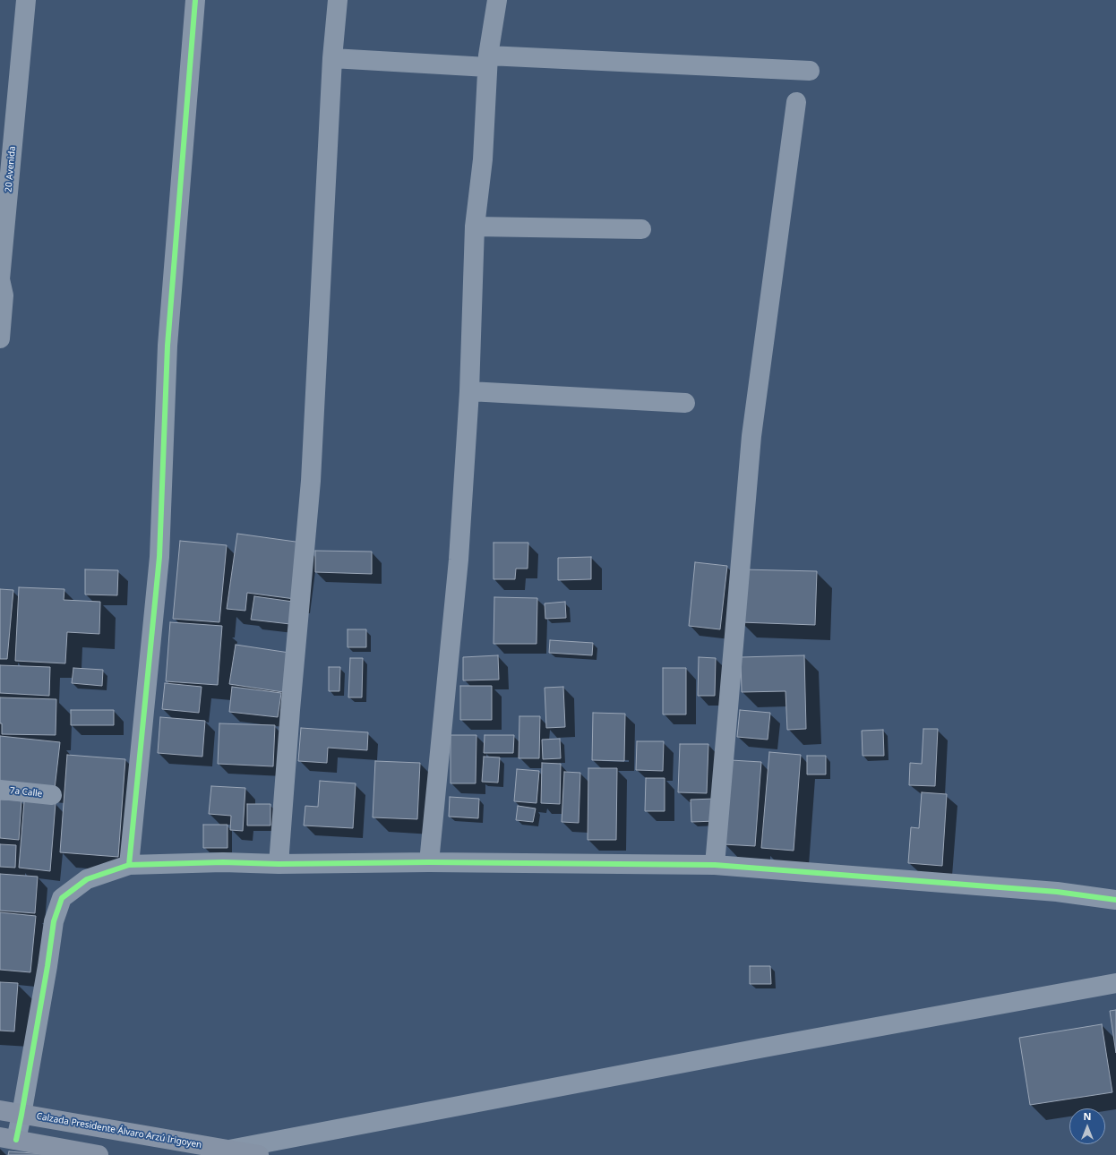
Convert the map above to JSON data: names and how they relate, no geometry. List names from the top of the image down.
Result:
{
  "streets": {
    "main road": ["Calzada Presidente Álvaro Arzú Irigoyen"],
    "street": ["20 Avenida", "7a Calle"]
  },
  "north": "top"
}
